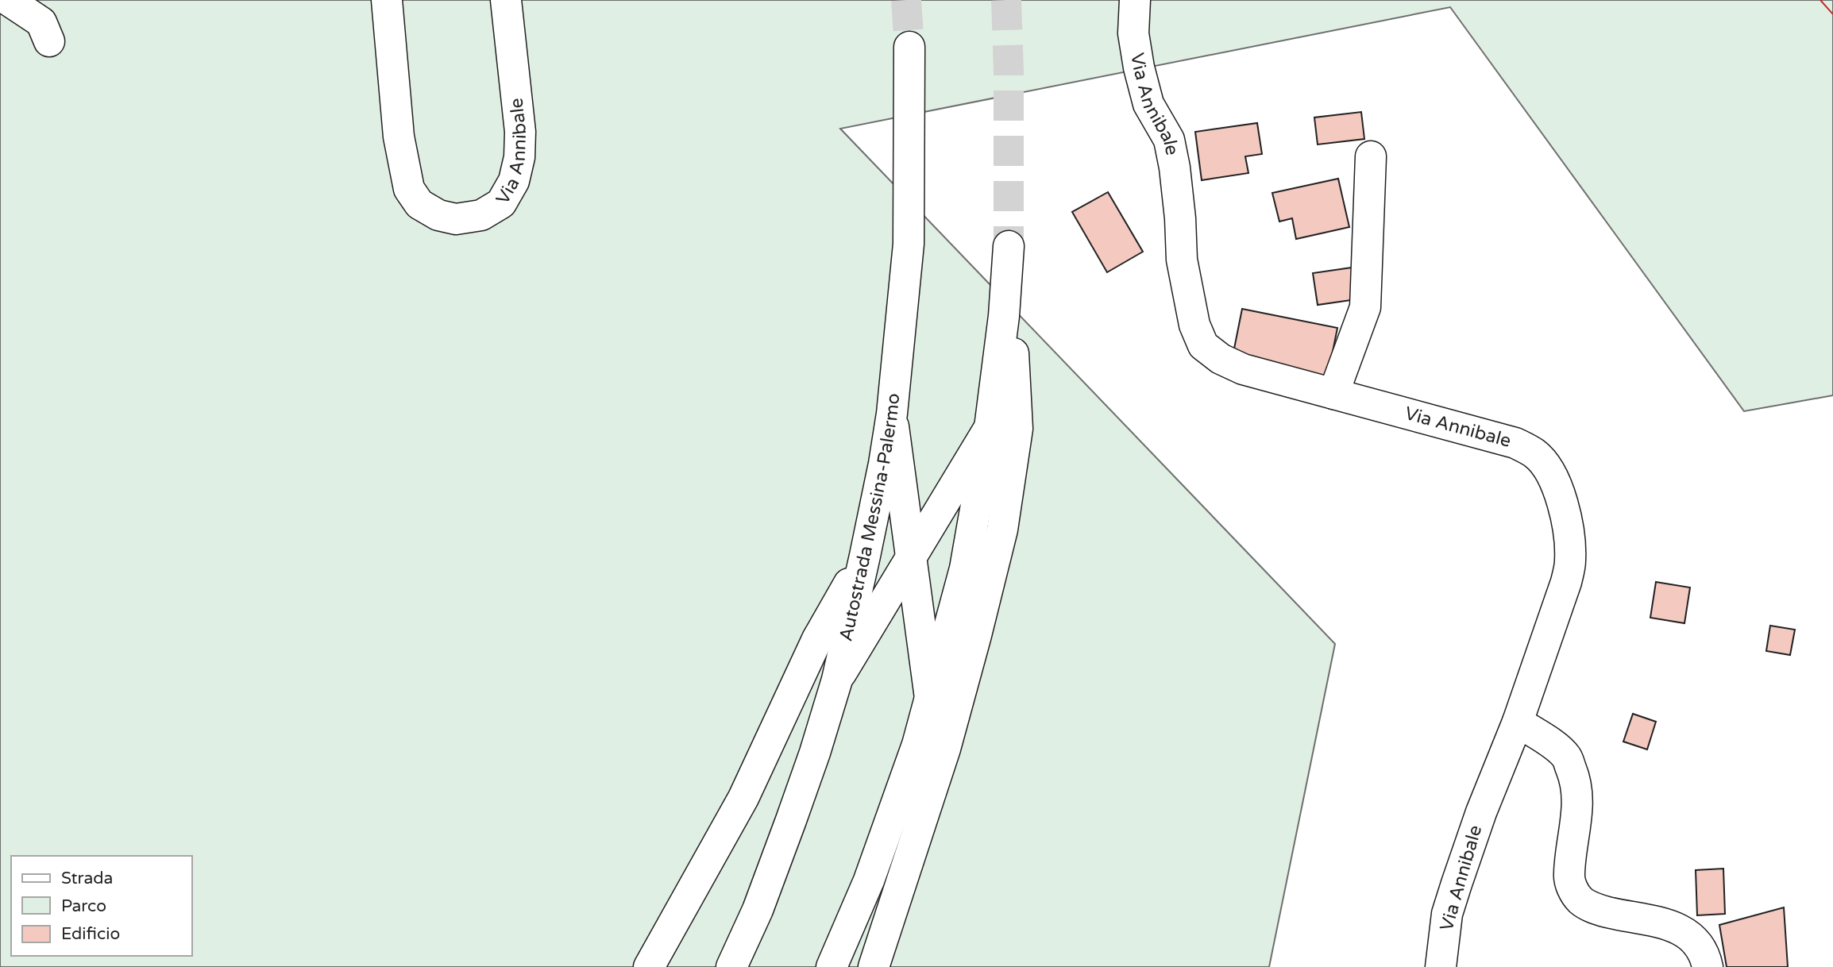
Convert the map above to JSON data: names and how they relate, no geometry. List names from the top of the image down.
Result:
{
  "streets": {
    "main road": ["Via Annibale", "Autostrada Messina-Palermo"]
  },
  "legend": ["Strada", "Parco", "Edificio"]
}
